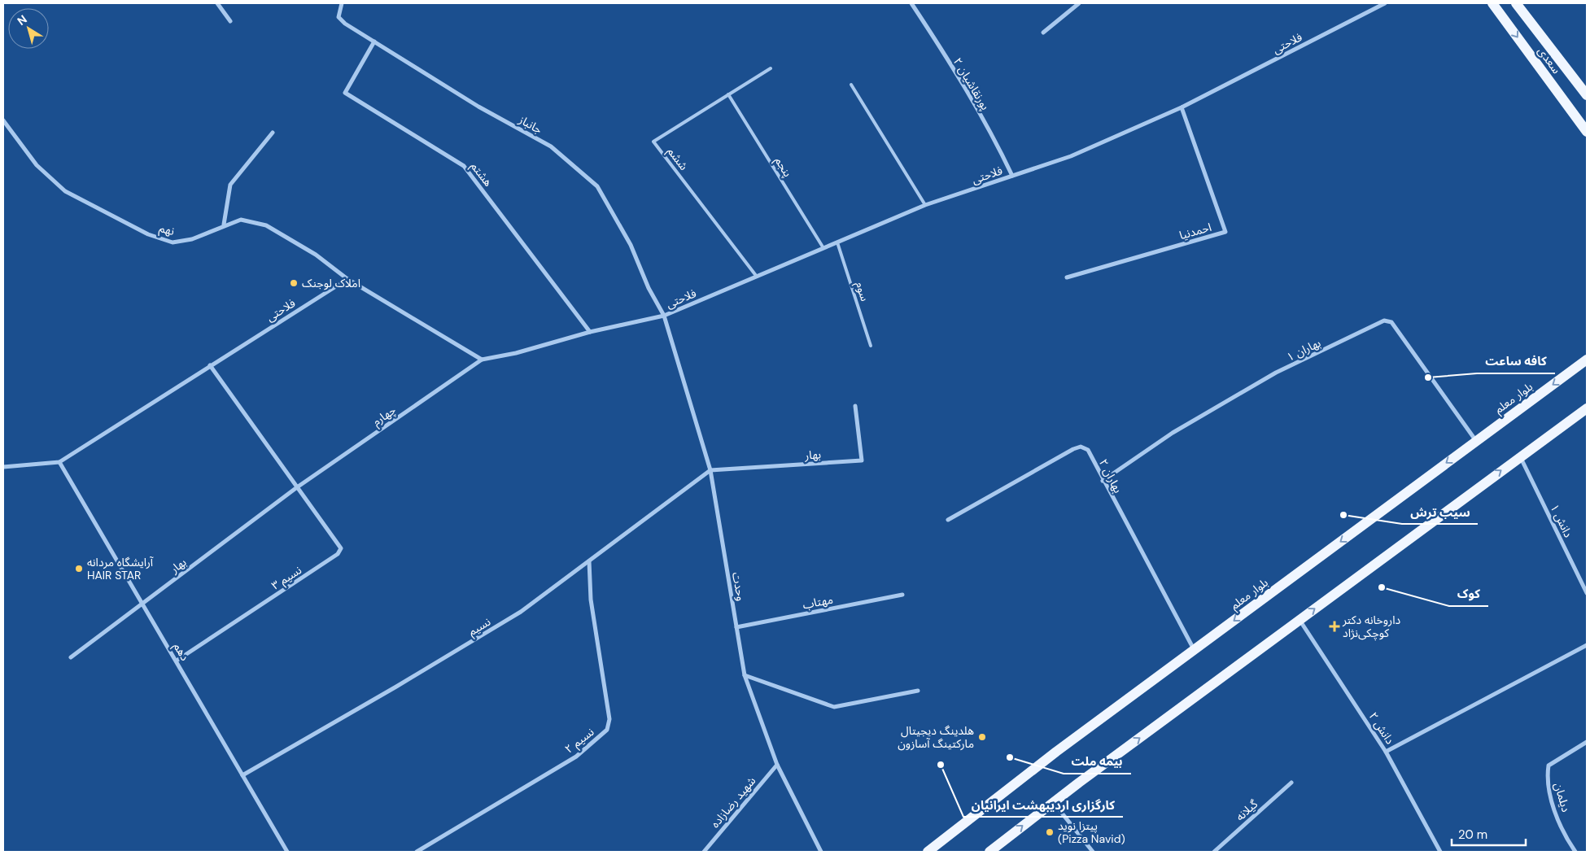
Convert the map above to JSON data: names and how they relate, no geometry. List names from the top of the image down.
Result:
{
  "streets": {
    "main road": ["سعدی", "بلوار معلم"],
    "street": [
      "فلاحتی",
      "پورنقاشیان ۲",
      "جانباز",
      "هشتم",
      "نهم",
      "احمدنیا",
      "بهاران ۱",
      "چهارم",
      "بهار",
      "بهاران ۲",
      "دانش ۱",
      "نسیم ۳",
      "وحدت",
      "مهتاب",
      "نسیم",
      "دهم",
      "دانش ۲",
      "نسیم ٢",
      "دیلمان",
      "شهید رضازاده",
      "گیلانه"
    ],
    "lane": ["ششم", "پنجم", "سوم"]
  },
  "crossings": [
    ["فلاحتی", "پورنقاشیان ۲"],
    ["فلاحتی", "جانباز"],
    ["فلاحتی", "ششم"],
    ["فلاحتی", "پنجم"],
    ["فلاحتی", "هشتم"],
    ["فلاحتی", "نهم"],
    ["فلاحتی", "احمدنیا"],
    ["فلاحتی", "سوم"],
    ["فلاحتی", "چهارم"],
    ["فلاحتی", "وحدت"],
    ["فلاحتی", "دهم"],
    ["جانباز", "هشتم"],
    ["جانباز", "وحدت"],
    ["ششم", "پنجم"],
    ["بهاران ۱", "بلوار معلم"],
    ["بهاران ۱", "بهاران ۲"],
    ["بلوار معلم", "بهاران ۲"],
    ["چهارم", "بهار"],
    ["چهارم", "نسیم ۳"],
    ["بهار", "نسیم ۳"],
    ["بهار", "وحدت"],
    ["بهار", "نسیم"],
    ["بهار", "دهم"],
    ["نسیم ۳", "دهم"],
    ["وحدت", "مهتاب"],
    ["وحدت", "نسیم"],
    ["وحدت", "شهید رضازاده"],
    ["نسیم", "دهم"],
    ["نسیم", "نسیم ٢"]
  ],
  "places": {
    "other": [
      "املاک لوجنک",
      "کافه ساعت",
      "سیب ترش",
      "آرایشگاه مردانه HAIR STAR",
      "کوک",
      "هلدینگ دیجیتال مارکتینگ آسازون",
      "بیمه ملت",
      "کارگزاری اردیبهشت ایرانیان",
      "پیتزا نوید (Pizza Navid)"
    ],
    "health": ["داروخانه دکتر کوچکی‌نژاد"]
  },
  "scale_bar": "20 m",
  "north": "top left"
}
